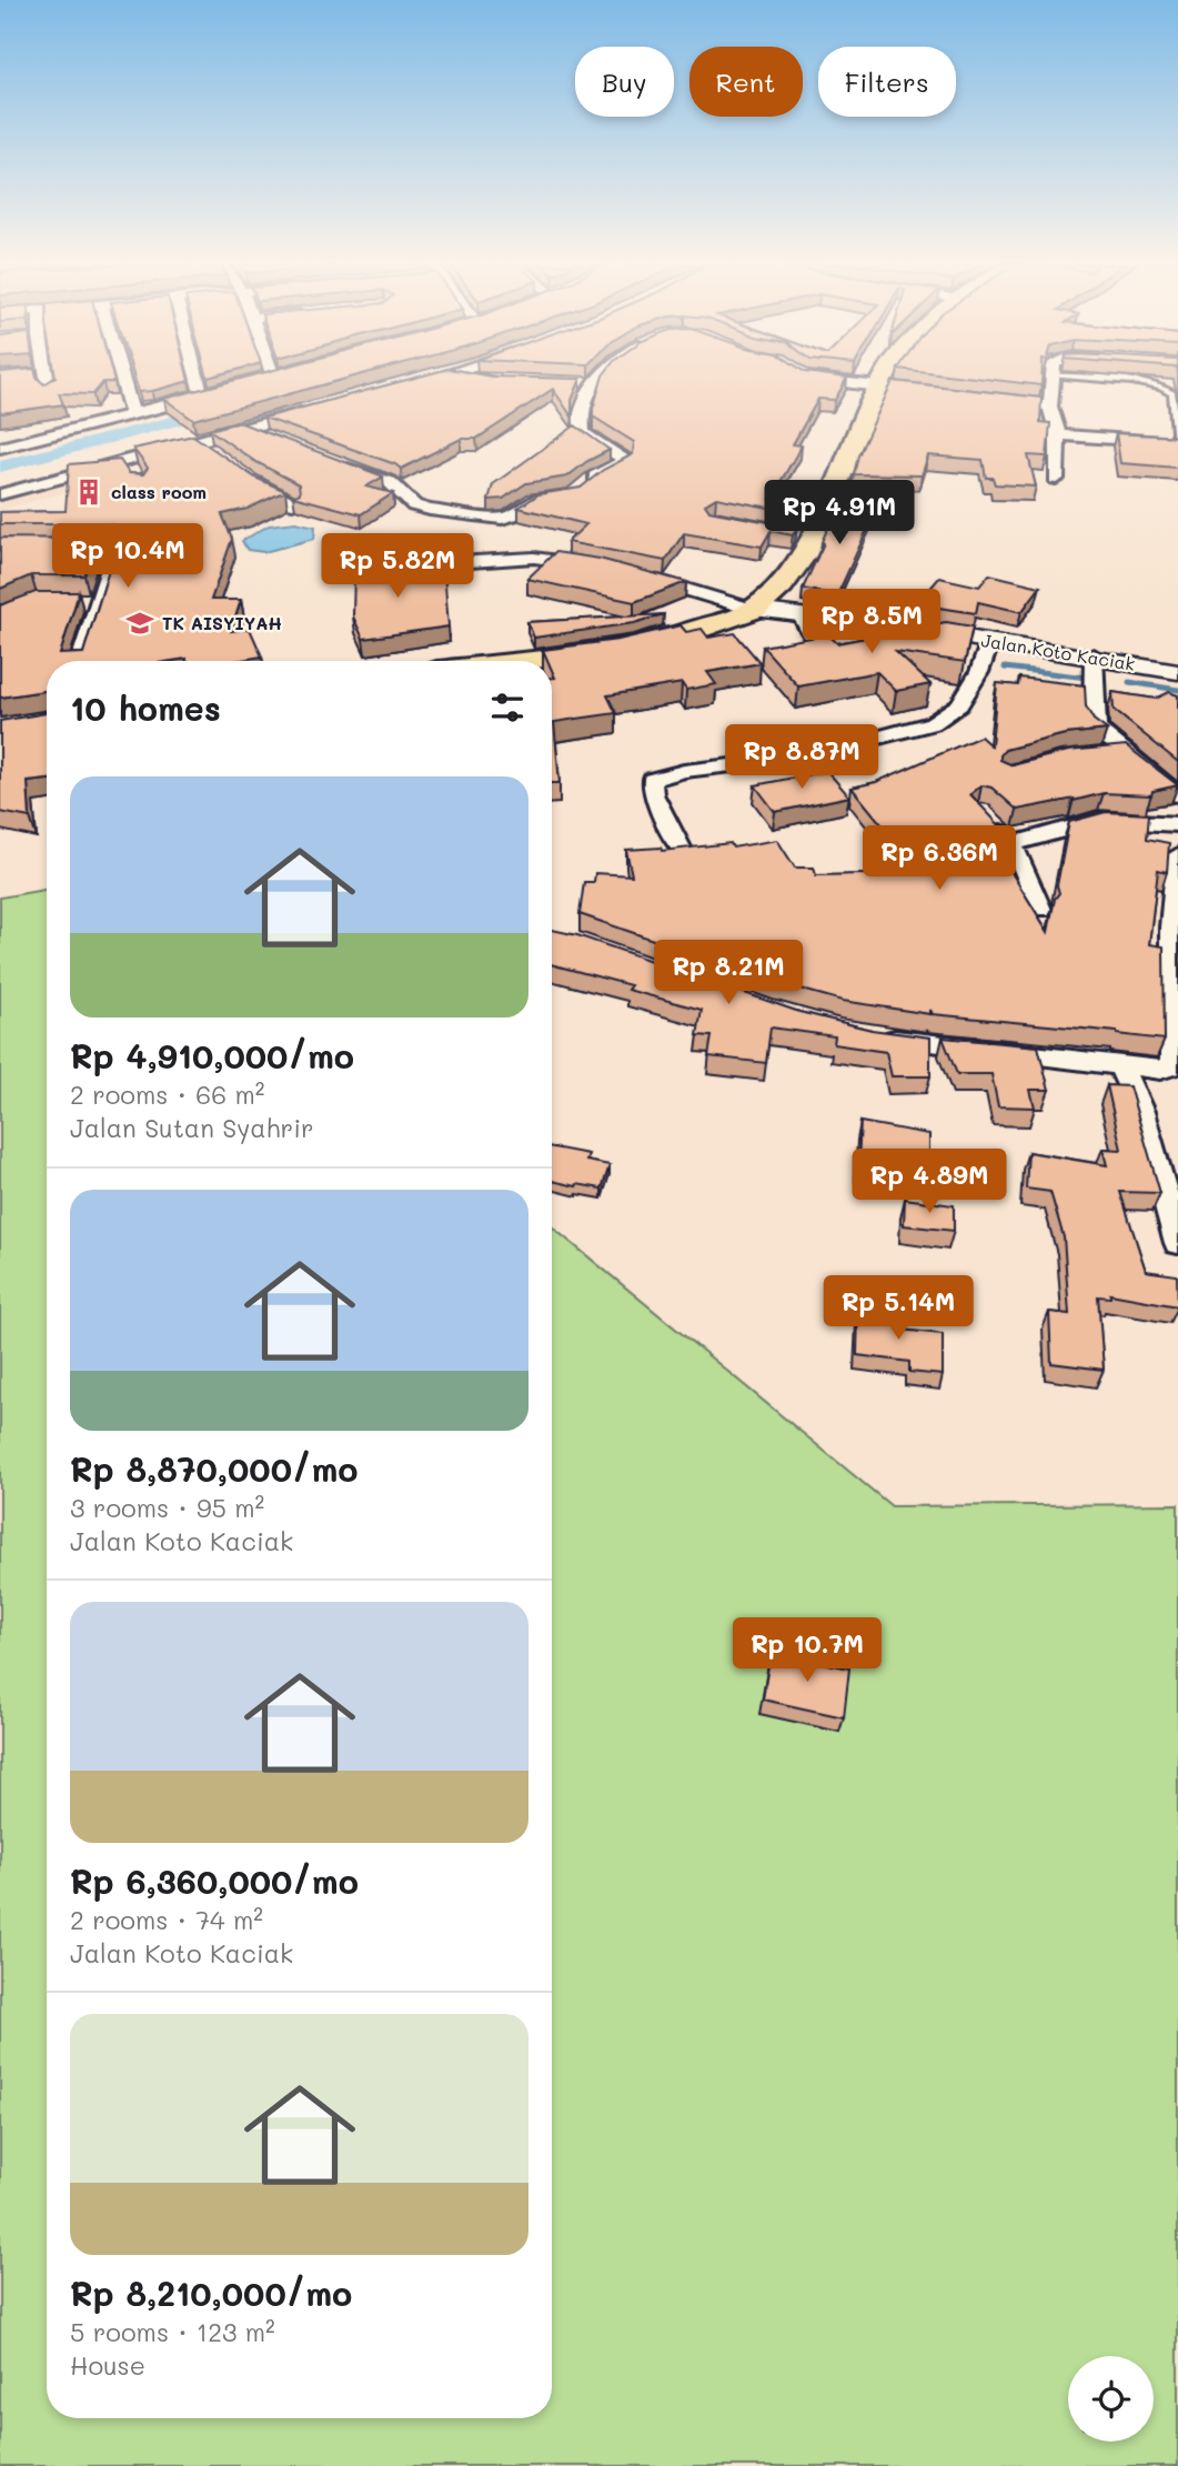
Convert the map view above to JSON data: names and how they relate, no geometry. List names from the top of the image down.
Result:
{
  "streets": {
    "street": ["Jalan Koto Kaciak"]
  },
  "places": {
    "building": ["class room"],
    "school or university": ["TK AISYIYAH"]
  },
  "page": {
    "chip": ["Buy", "Rent", "Filters"],
    "price": [
      "Rp 4.91M",
      "Rp 10.4M",
      "Rp 5.82M",
      "Rp 8.5M",
      "Rp 8.87M",
      "Rp 6.36M",
      "Rp 8.21M",
      "Rp 4.89M",
      "Rp 5.14M",
      "Rp 10.7M"
    ],
    "heading": "10 homes",
    "list": [
      {
        "name": "Rp 4,910,000/mo",
        "note": "2 rooms · 66 m² · Jalan Sutan Syahrir"
      },
      {
        "name": "Rp 8,870,000/mo",
        "note": "3 rooms · 95 m² · Jalan Koto Kaciak"
      },
      {
        "name": "Rp 6,360,000/mo",
        "note": "2 rooms · 74 m² · Jalan Koto Kaciak"
      },
      {
        "name": "Rp 8,210,000/mo",
        "note": "5 rooms · 123 m² · House"
      }
    ]
  }
}
